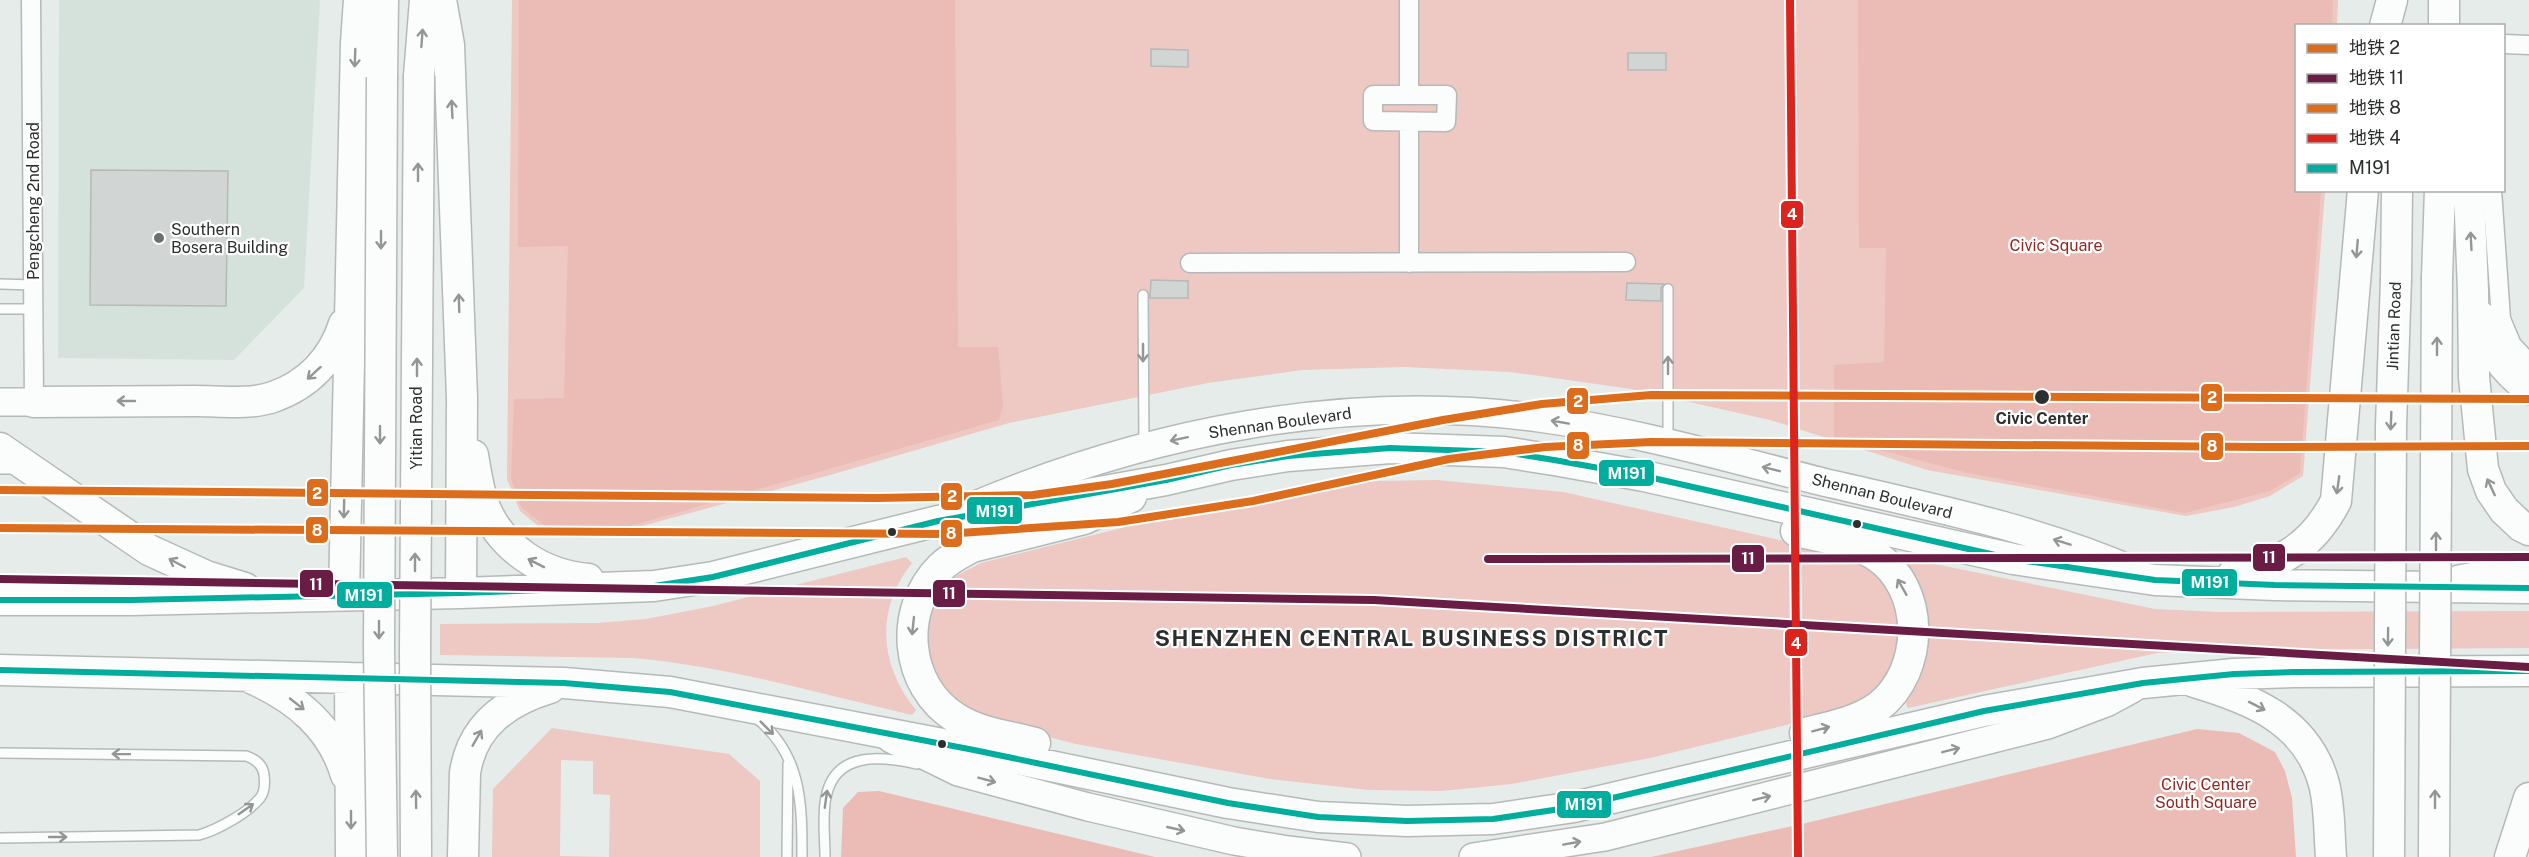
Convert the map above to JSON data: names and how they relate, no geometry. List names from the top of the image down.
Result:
{
  "streets": {
    "main road": ["Jintian Road", "Shennan Boulevard", "Yitian Road"],
    "street": ["Pengcheng 2nd Road"]
  },
  "districts": ["SHENZHEN CENTRAL BUSINESS DISTRICT"],
  "parks": ["Civic Square", "Civic Center South Square"],
  "places": ["Southern Bosera Building", "Civic Center"],
  "lines": [
    "metro line 4",
    "metro line 2",
    "metro line 8",
    "transit line M191",
    "metro line 11"
  ],
  "legend": [
    "地铁 2",
    "地铁 11",
    "地铁 8",
    "地铁 4",
    "M191"
  ]
}
